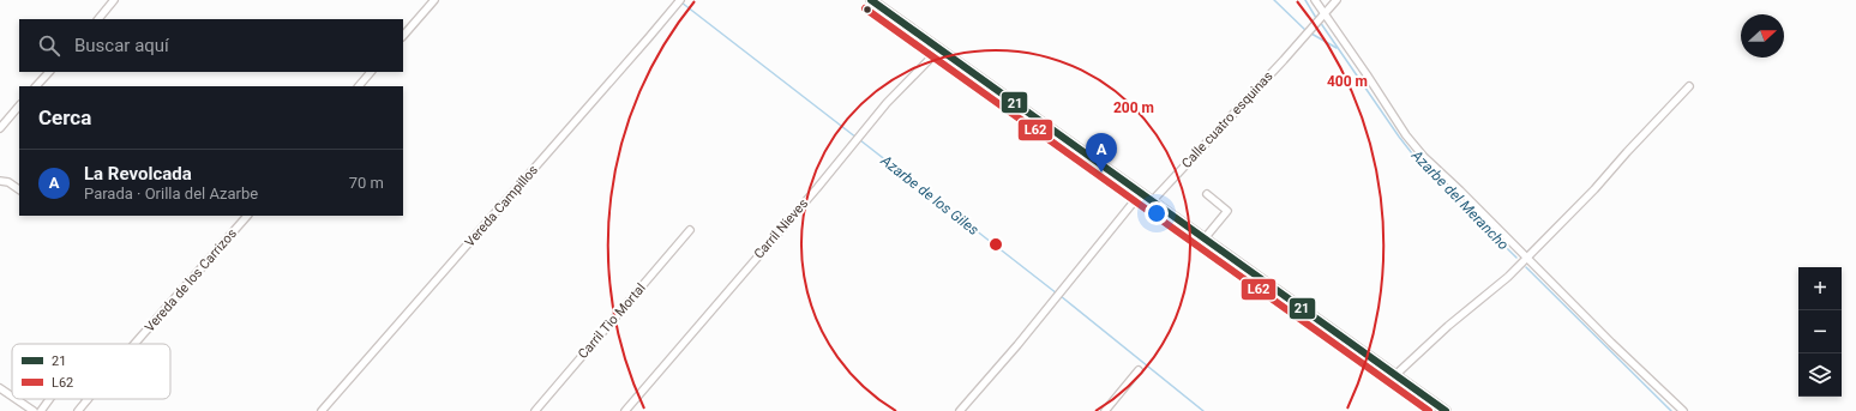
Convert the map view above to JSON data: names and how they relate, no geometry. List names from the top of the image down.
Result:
{
  "streets": {
    "street": [
      "Calle cuatro esquinas",
      "Vereda Campillos",
      "Carril Nieves",
      "Vereda de los Carrizos",
      "Carril Tio Mortal"
    ]
  },
  "water": ["Azarbe de los Giles", "Azarbe del Merancho"],
  "lines": ["transit line 21", "transit line L62"],
  "legend": ["21", "L62"],
  "north": "right",
  "page": {
    "search": "Buscar aquí",
    "heading": "Cerca",
    "pins": "A",
    "list": [
      {
        "mark": "A",
        "name": "La Revolcada",
        "note": "Parada · Orilla del Azarbe",
        "value": "70 m"
      }
    ],
    "map_buttons": ["+", "−"]
  },
  "rings": ["400 m", "200 m"]
}
